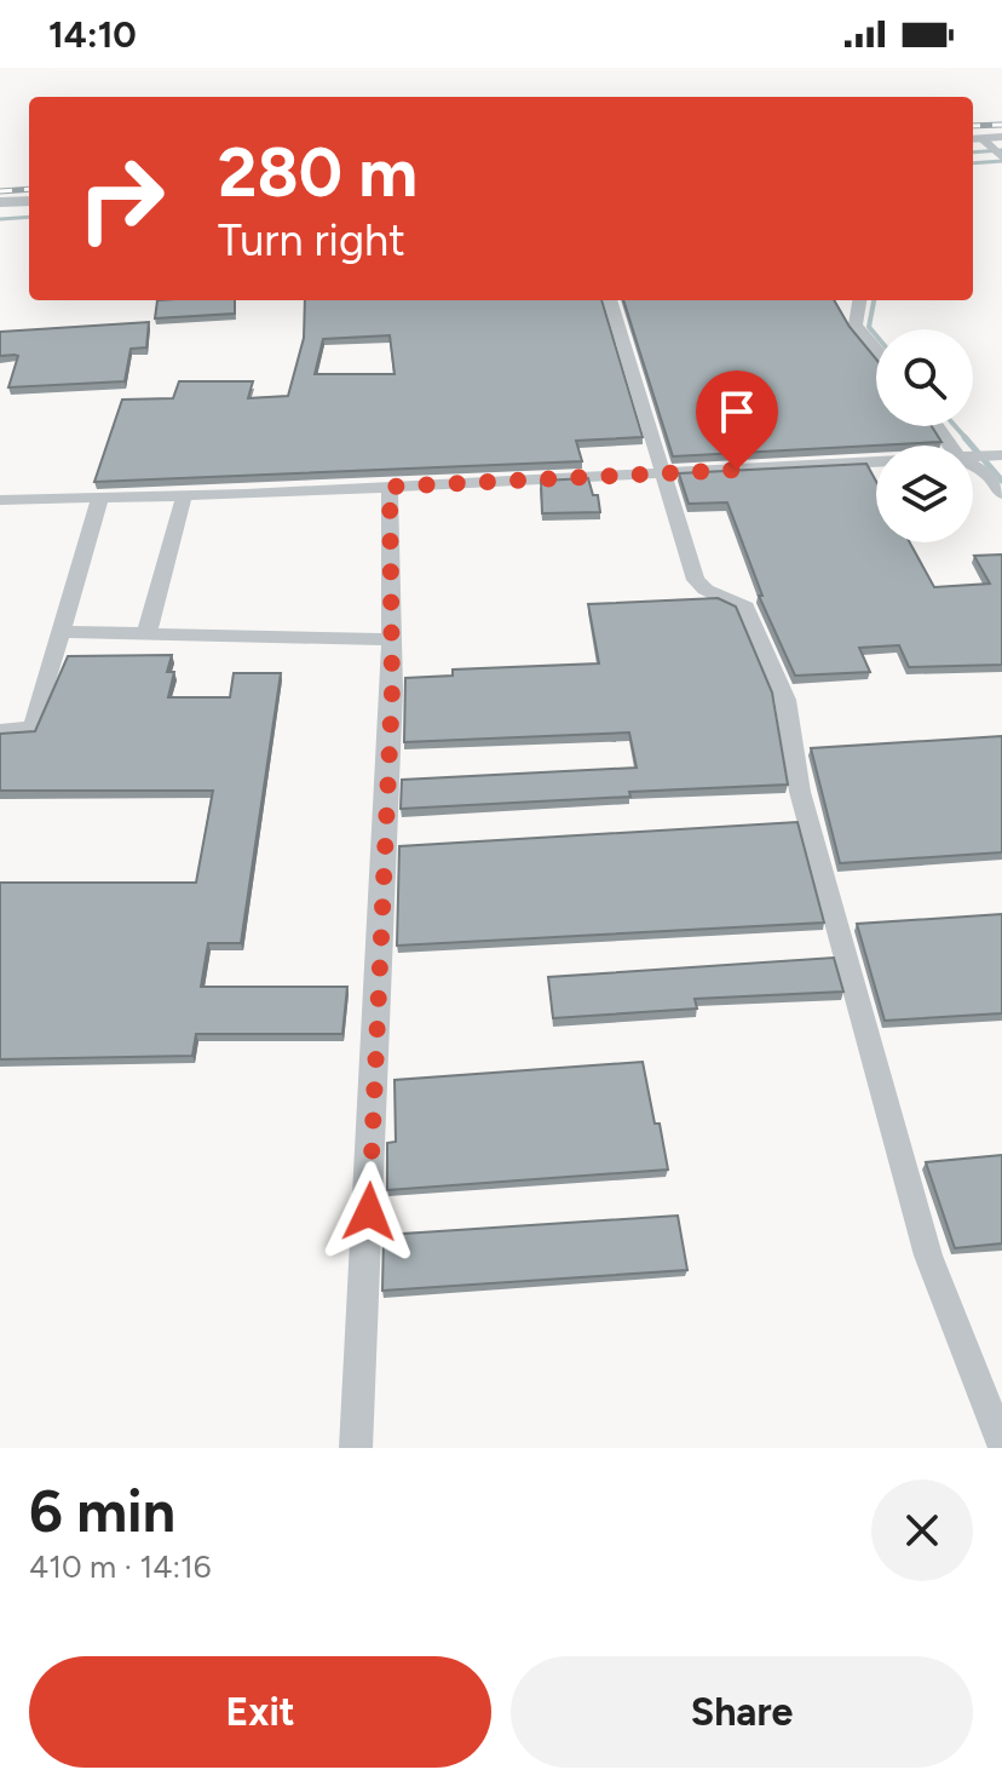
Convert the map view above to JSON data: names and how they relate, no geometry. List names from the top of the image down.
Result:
{
  "page": {
    "status": "14:10",
    "turn": ["280 m", "Turn right"],
    "heading": ["6 min", "410 m · 14:16"],
    "buttons": ["Exit", "Share"]
  }
}
